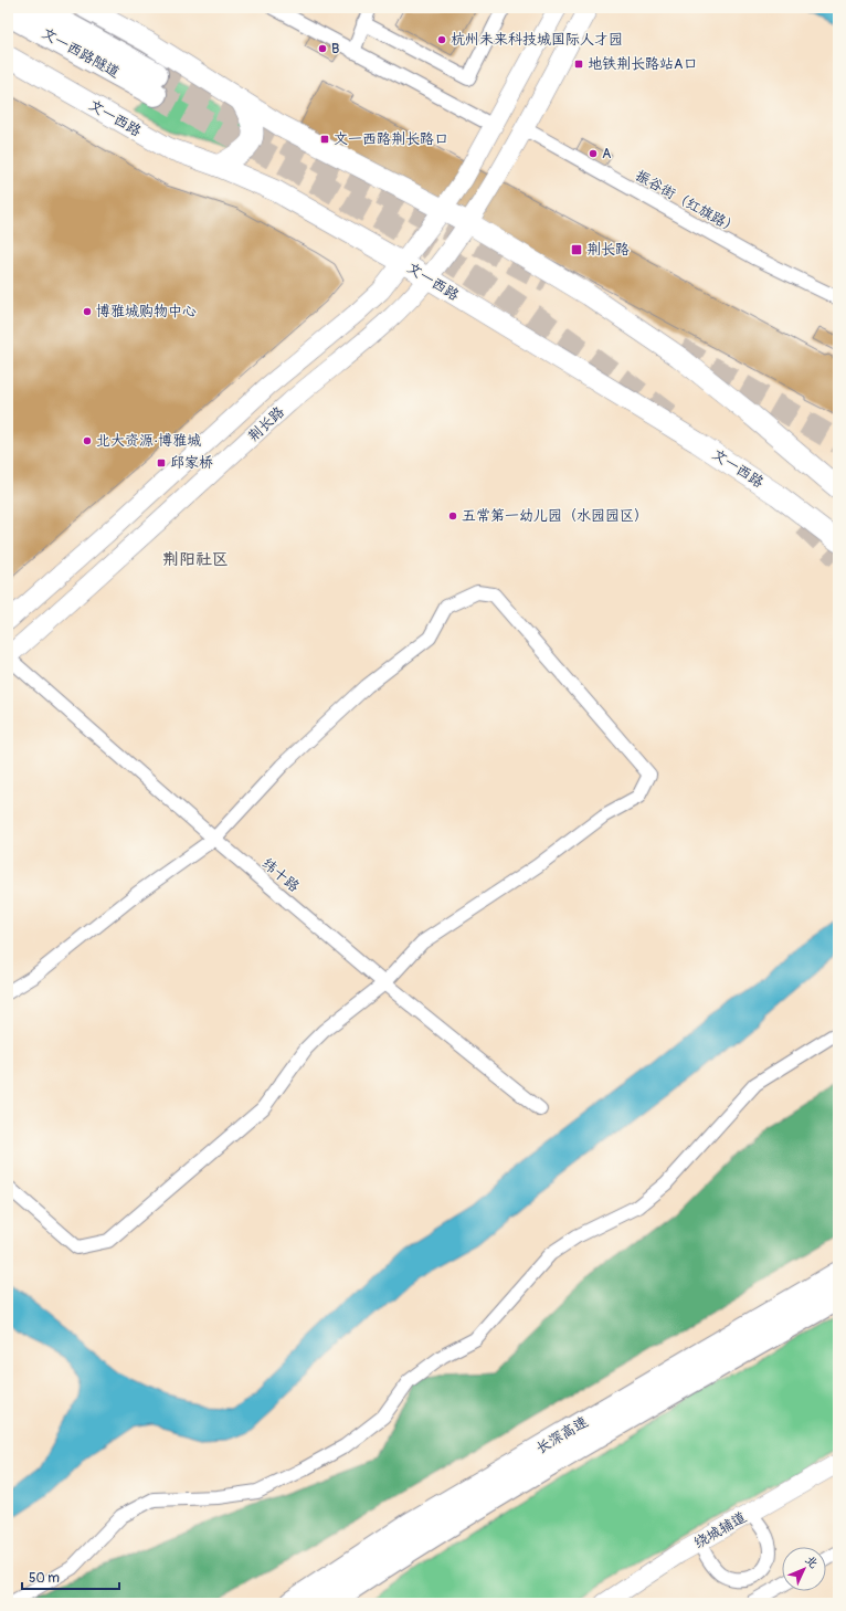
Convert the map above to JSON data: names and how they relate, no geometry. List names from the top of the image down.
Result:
{
  "streets": {
    "highway": ["文一西路隧道", "长深高速"],
    "main road": ["文一西路", "荆长路", "绕城辅道"],
    "street": ["振谷街（红旗路）", "纬十路"]
  },
  "crossings": [
    ["文一西路", "荆长路"],
    ["振谷街（红旗路）", "荆长路"],
    ["荆长路", "纬十路"]
  ],
  "districts": ["荆阳社区"],
  "places": {
    "other": [
      "杭州未来科技城国际人才园",
      "B",
      "A",
      "博雅城购物中心",
      "北大资源·博雅城",
      "五常第一幼儿园（水园园区）"
    ],
    "transit": [
      "地铁荆长路站A口",
      "文一西路荆长路口",
      "荆长路",
      "邱家桥"
    ]
  },
  "scale_bar": "50 m",
  "north": "top right"
}
